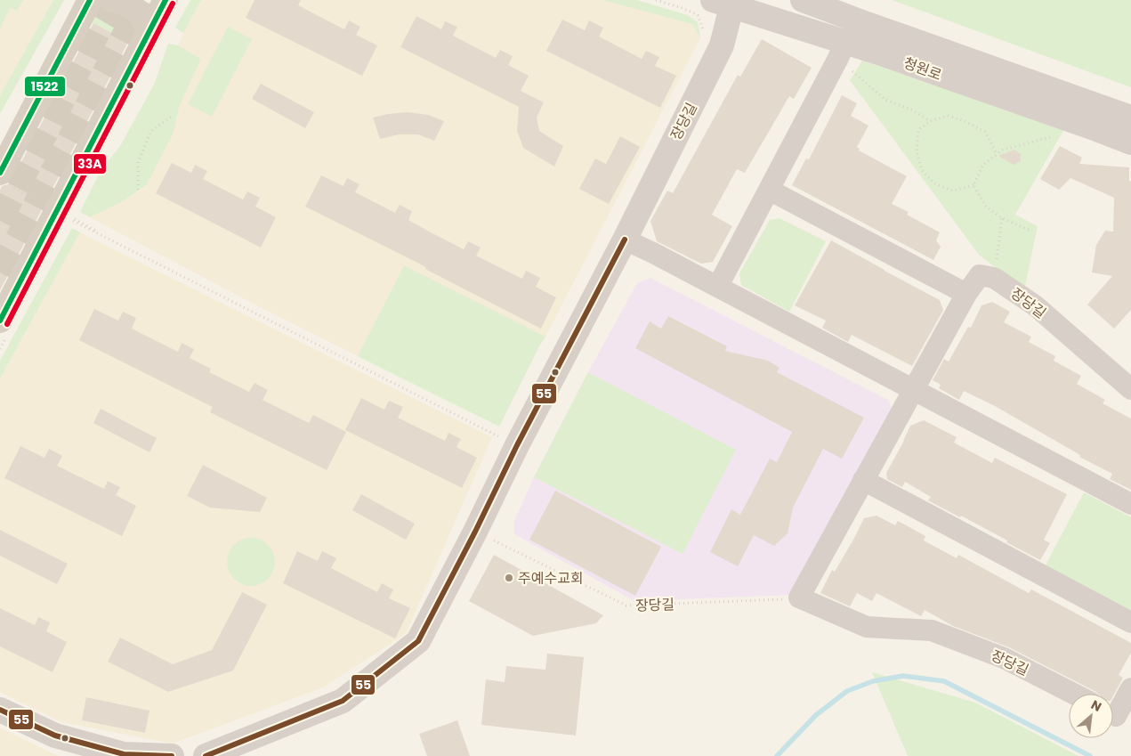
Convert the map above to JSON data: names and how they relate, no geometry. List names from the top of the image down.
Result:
{
  "streets": {
    "street": ["청원로", "장당길"]
  },
  "crossings": [
    ["청원로", "장당길"]
  ],
  "places": ["주예수교회"],
  "lines": ["transit line 1522", "transit line 33A", "transit line 55"],
  "north": "top right"
}
